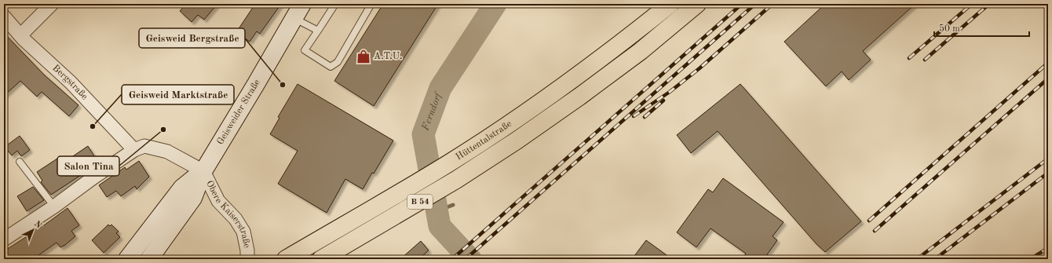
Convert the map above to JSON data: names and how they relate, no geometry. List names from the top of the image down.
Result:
{
  "streets": {
    "highway": ["Hüttentalstraße", "B 54"],
    "main road": ["Geisweider Straße"],
    "street": ["Bergstraße", "Obere Kaiserstraße"]
  },
  "crossings": [
    ["Geisweider Straße", "Obere Kaiserstraße"]
  ],
  "water": ["Ferndorf"],
  "places": {
    "shop": ["A.T.U."],
    "other": ["Geisweid Bergstraße", "Geisweid Marktstraße", "Salon Tina"]
  },
  "scale_bar": "50 m",
  "north": "top right"
}
